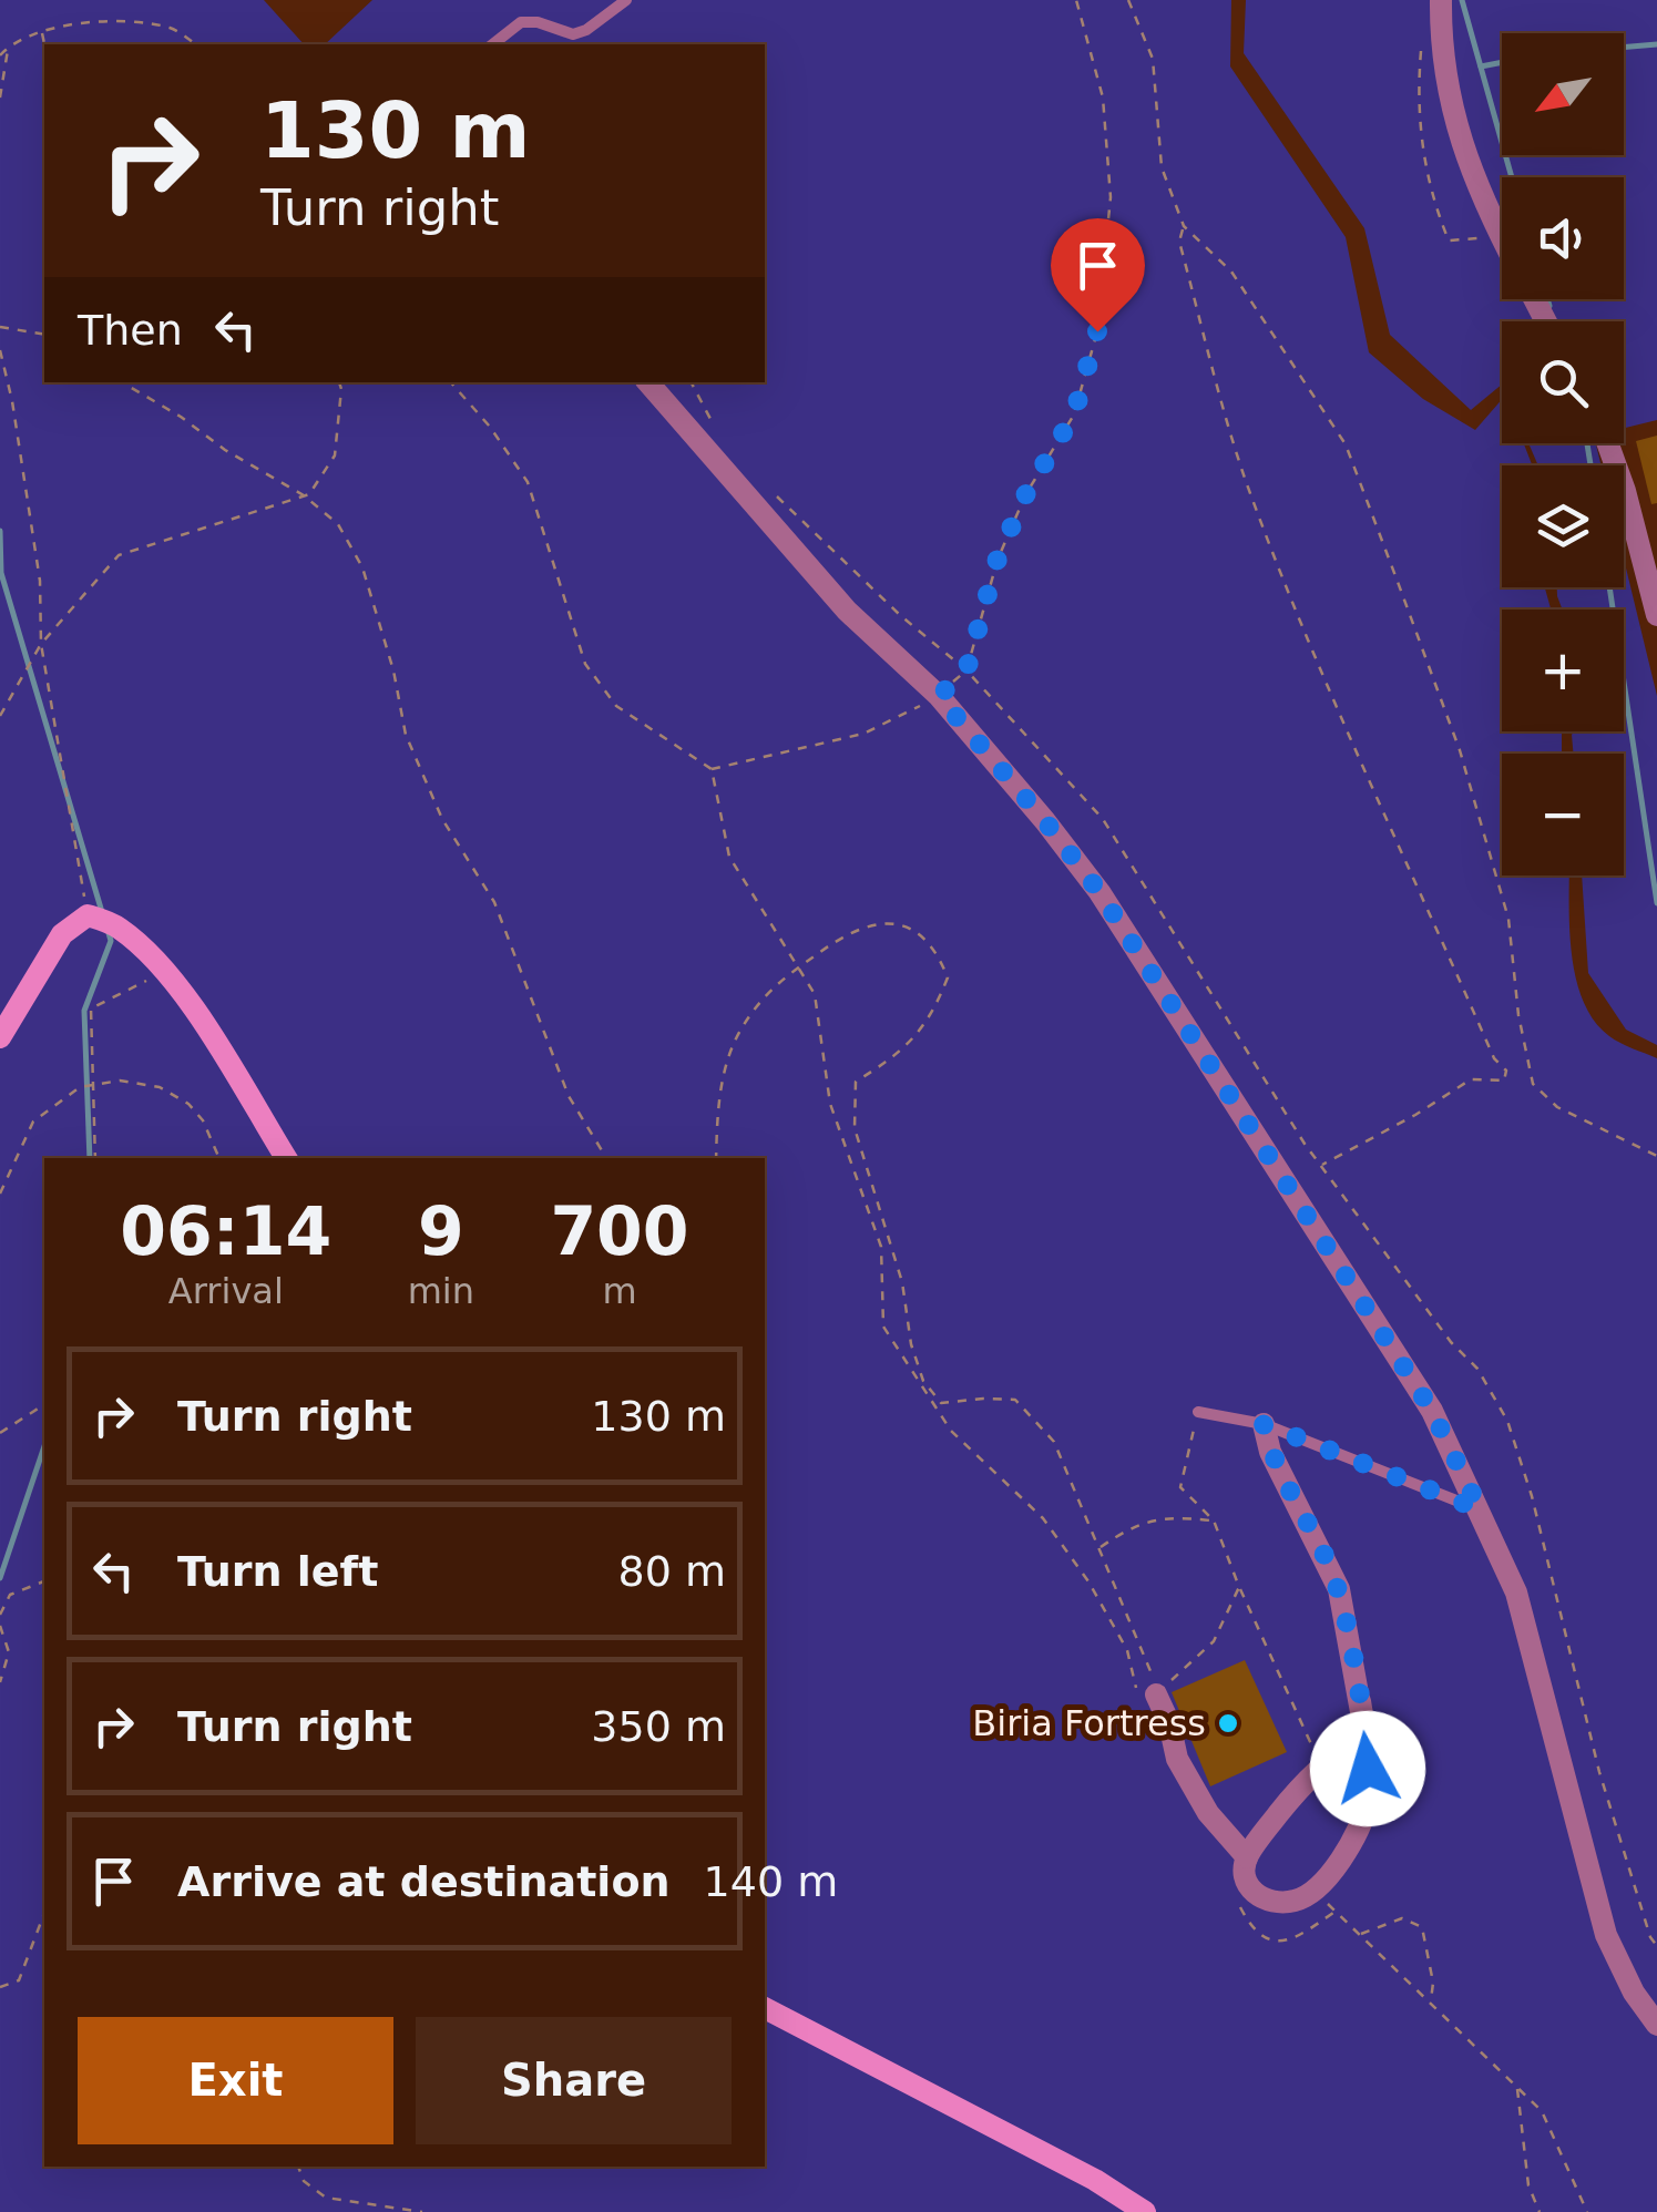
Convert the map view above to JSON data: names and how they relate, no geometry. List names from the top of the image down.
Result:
{
  "places": ["Biria Fortress"],
  "north": "bottom left",
  "page": {
    "map_buttons": ["+", "−"],
    "turn": ["130 m", "Turn right"],
    "then": "Then",
    "eta": [
      "06:14",
      "Arrival",
      "9",
      "min",
      "700",
      "m"
    ],
    "list": [
      {
        "name": "Turn right",
        "value": "130 m"
      },
      {
        "name": "Turn left",
        "value": "80 m"
      },
      {
        "name": "Turn right",
        "value": "350 m"
      },
      {
        "name": "Arrive at destination",
        "value": "140 m"
      }
    ],
    "buttons": ["Exit", "Share"]
  }
}
